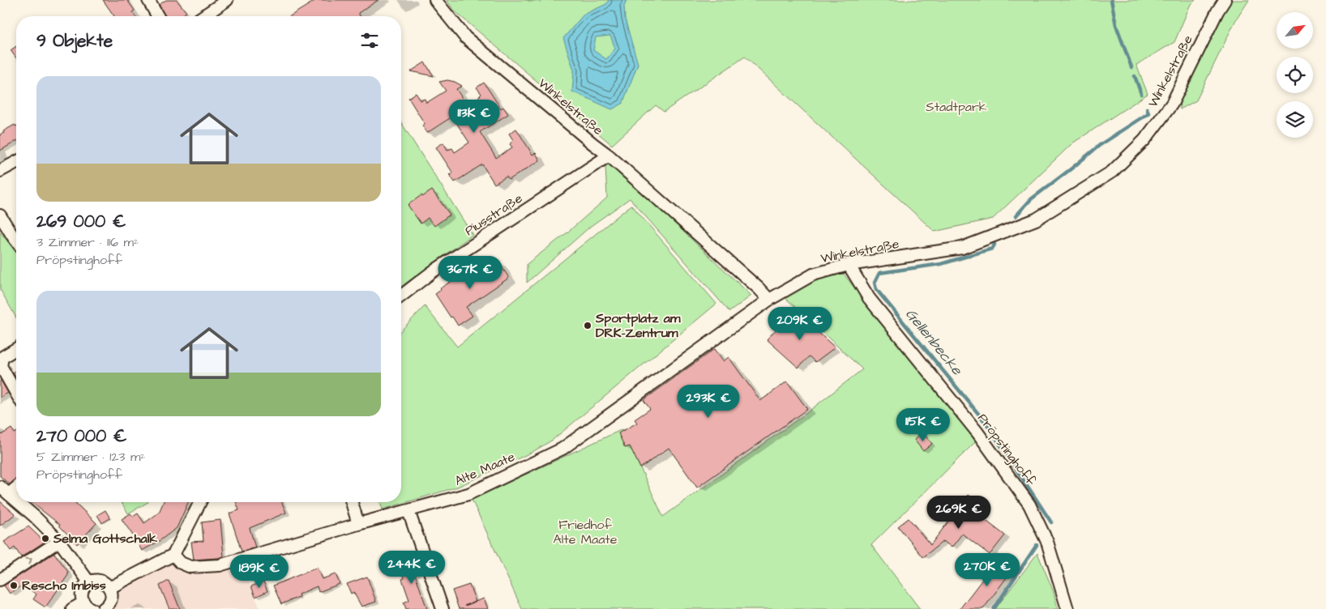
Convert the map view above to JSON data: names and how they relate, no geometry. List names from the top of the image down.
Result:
{
  "streets": {
    "street": [
      "Winkelstraße",
      "Piusstraße",
      "Pröpstinghoff",
      "Alte Maate"
    ]
  },
  "crossings": [
    ["Winkelstraße", "Piusstraße"],
    ["Winkelstraße", "Pröpstinghoff"],
    ["Winkelstraße", "Alte Maate"]
  ],
  "water": ["Gellenbecke"],
  "parks": ["Stadtpark", "Friedhof Alte Maate"],
  "places": ["Sportplatz am DRK-Zentrum", "Selma Gottschalk", "Rescho Imbiss"],
  "north": "top right",
  "page": {
    "heading": "9 Objekte",
    "list": [
      {
        "name": "269 000 €",
        "note": "3 Zimmer · 116 m² · Pröpstinghoff"
      },
      {
        "name": "270 000 €",
        "note": "5 Zimmer · 123 m² · Pröpstinghoff"
      }
    ],
    "price": [
      "113K €",
      "367K €",
      "209K €",
      "293K €",
      "115K €",
      "269K €",
      "244K €",
      "270K €",
      "189K €"
    ]
  }
}
